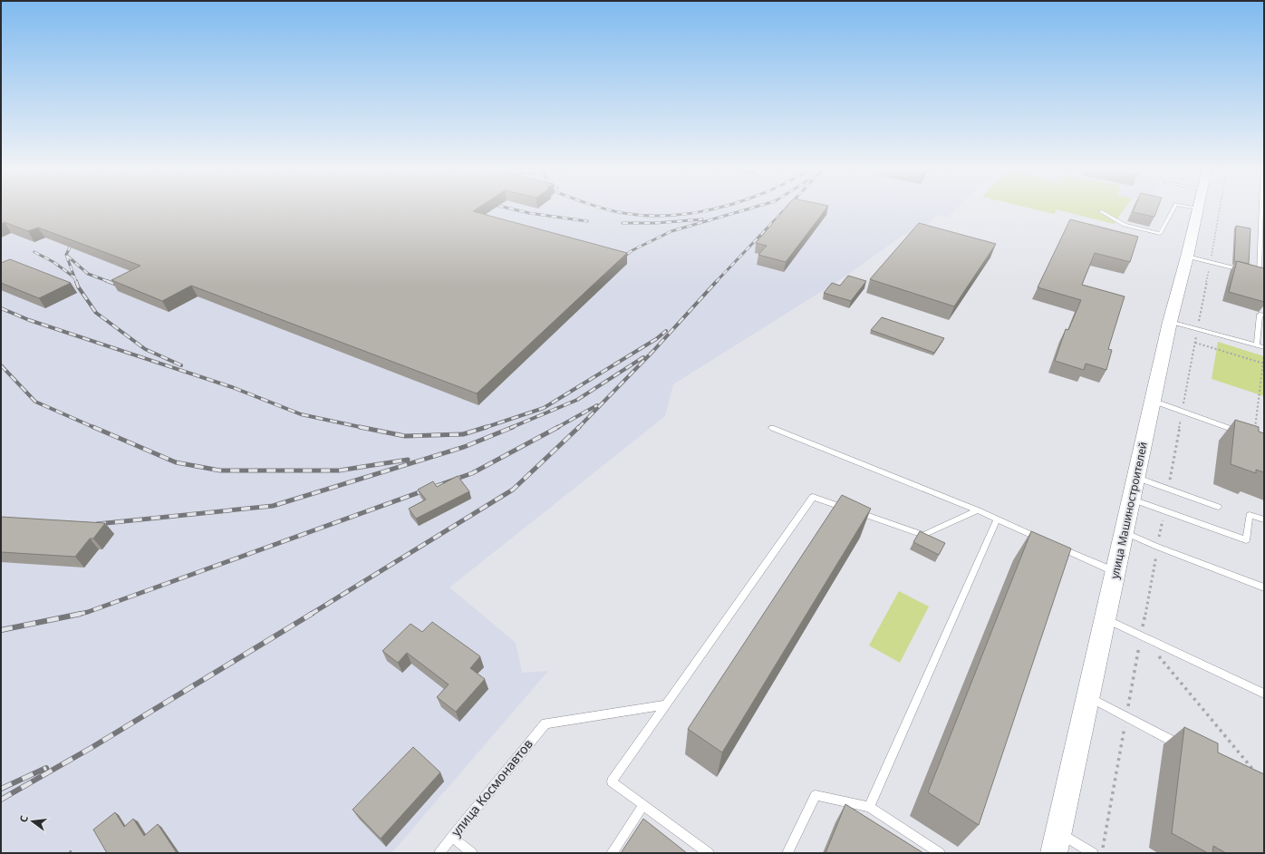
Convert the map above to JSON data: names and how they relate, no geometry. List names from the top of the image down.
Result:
{
  "streets": {
    "street": ["улица Машиностроителей"],
    "lane": ["улица Космонавтов"]
  },
  "north": "left"
}
